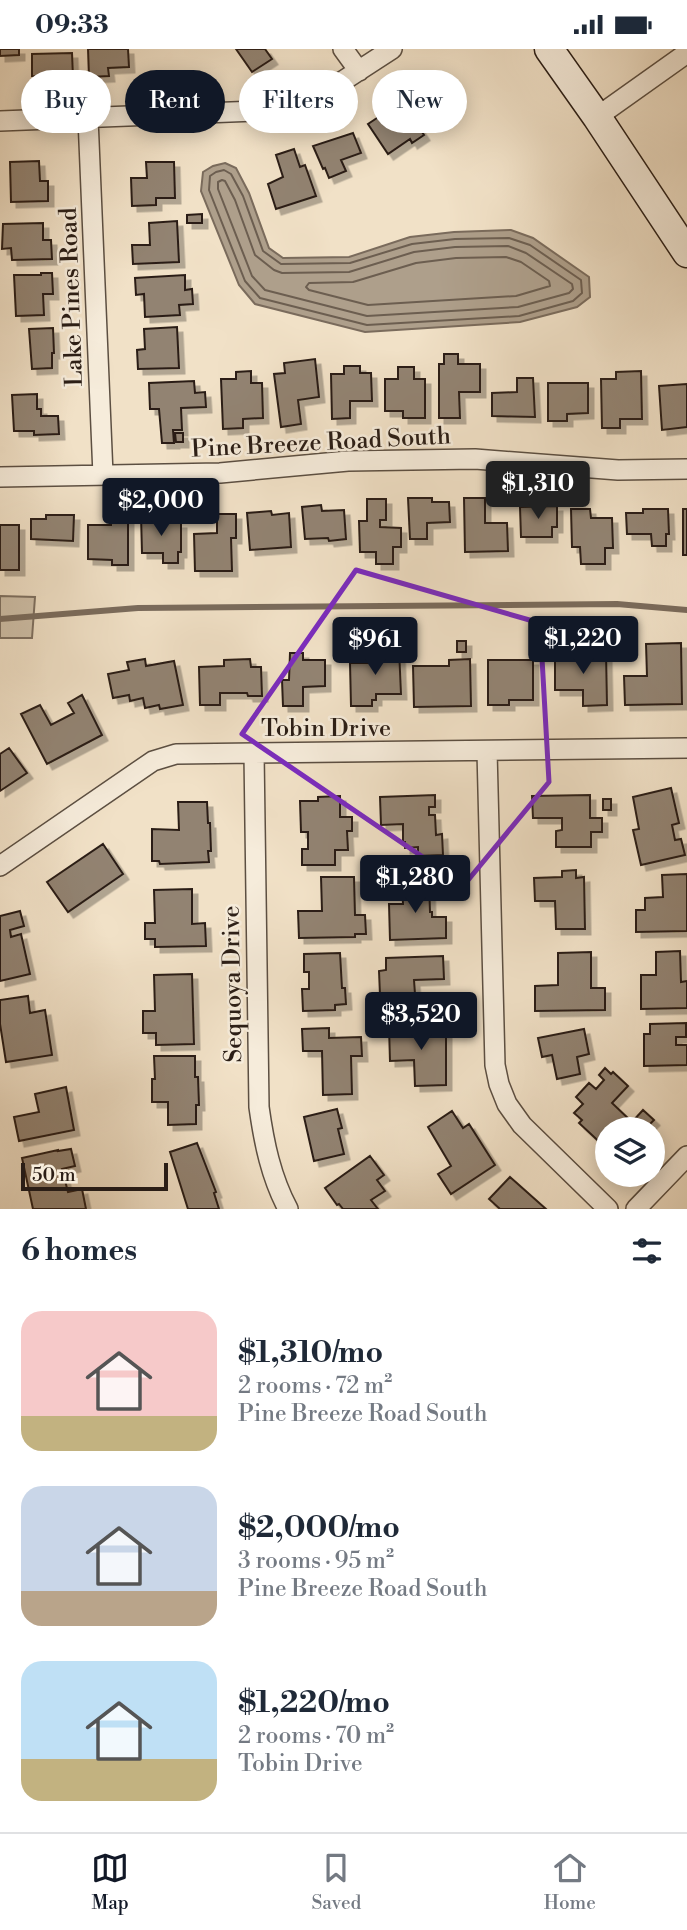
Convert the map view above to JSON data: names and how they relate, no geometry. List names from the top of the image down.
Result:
{
  "streets": {
    "street": [
      "Lake Pines Road",
      "Pine Breeze Road South",
      "Tobin Drive",
      "Sequoya Drive"
    ]
  },
  "crossings": [
    ["Lake Pines Road", "Pine Breeze Road South"],
    ["Tobin Drive", "Sequoya Drive"]
  ],
  "scale_bar": "50 m",
  "page": {
    "status": "09:33",
    "chip": [
      "Buy",
      "Rent",
      "Filters",
      "New"
    ],
    "price": [
      "$1,310",
      "$2,000",
      "$1,220",
      "$961",
      "$1,280",
      "$3,520"
    ],
    "scale": "50 m",
    "heading": "6 homes",
    "list": [
      {
        "name": "$1,310/mo",
        "note": "2 rooms · 72 m² · Pine Breeze Road South"
      },
      {
        "name": "$2,000/mo",
        "note": "3 rooms · 95 m² · Pine Breeze Road South"
      },
      {
        "name": "$1,220/mo",
        "note": "2 rooms · 70 m² · Tobin Drive"
      }
    ],
    "tabs": ["Map", "Saved", "Home"]
  }
}
